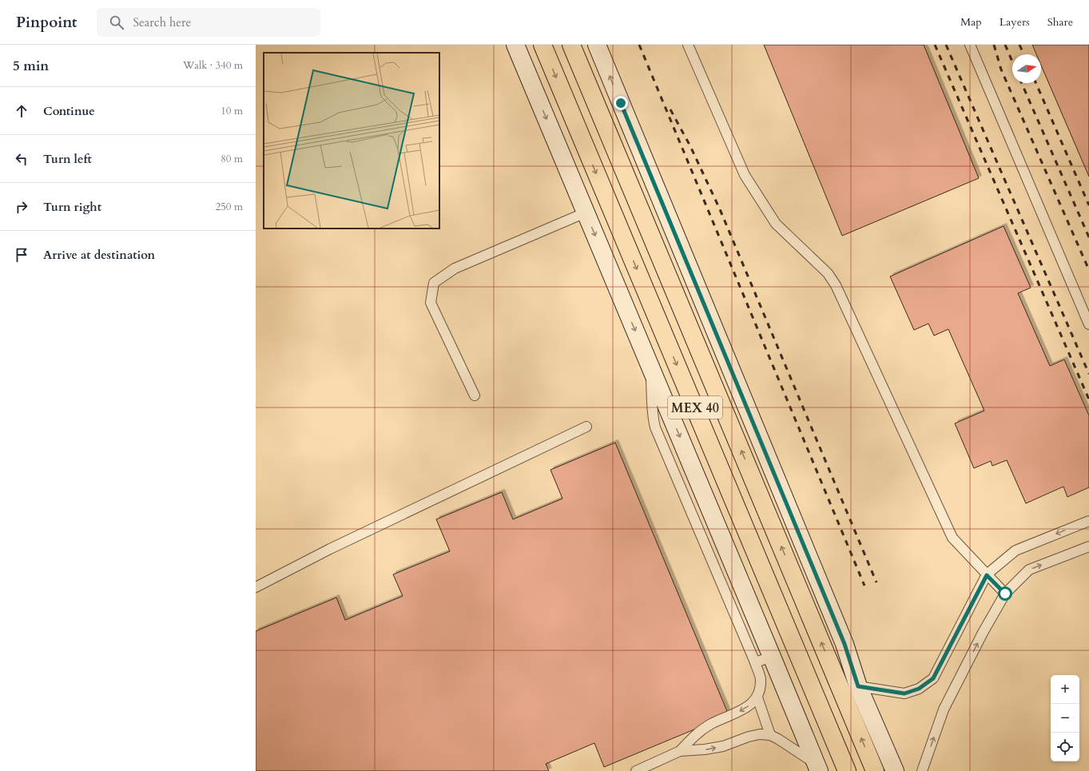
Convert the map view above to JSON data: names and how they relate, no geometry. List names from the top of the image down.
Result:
{
  "streets": {
    "highway": ["MEX 40"]
  },
  "north": "right",
  "page": {
    "header": "Pinpoint",
    "search": "Search here",
    "nav": ["Map", "Layers", "Share"],
    "heading": ["5 min", "Walk · 340 m"],
    "list": [
      ["Continue", "10 m"],
      ["Turn left", "80 m"],
      ["Turn right", "250 m"],
      "Arrive at destination"
    ],
    "map_buttons": ["+", "−"]
  }
}
